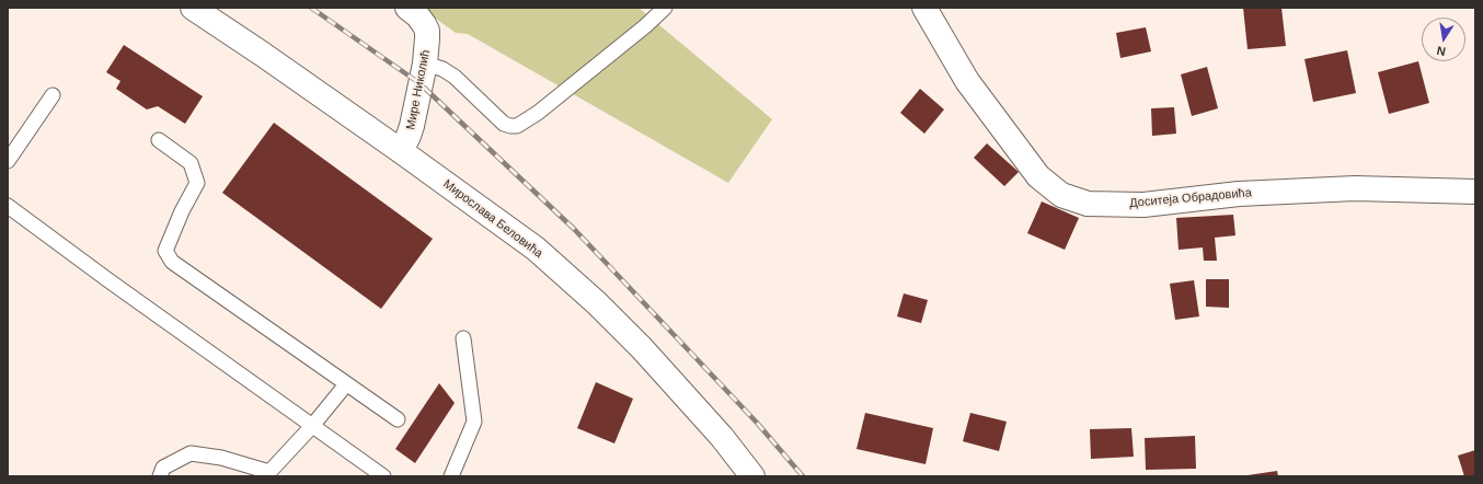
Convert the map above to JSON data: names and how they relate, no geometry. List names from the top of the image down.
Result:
{
  "streets": {
    "street": ["Мире Николић", "Доситеја Обрадовића", "Мирослава Беловића"]
  },
  "crossings": [
    ["Мире Николић", "Мирослава Беловића"]
  ],
  "north": "bottom"
}
